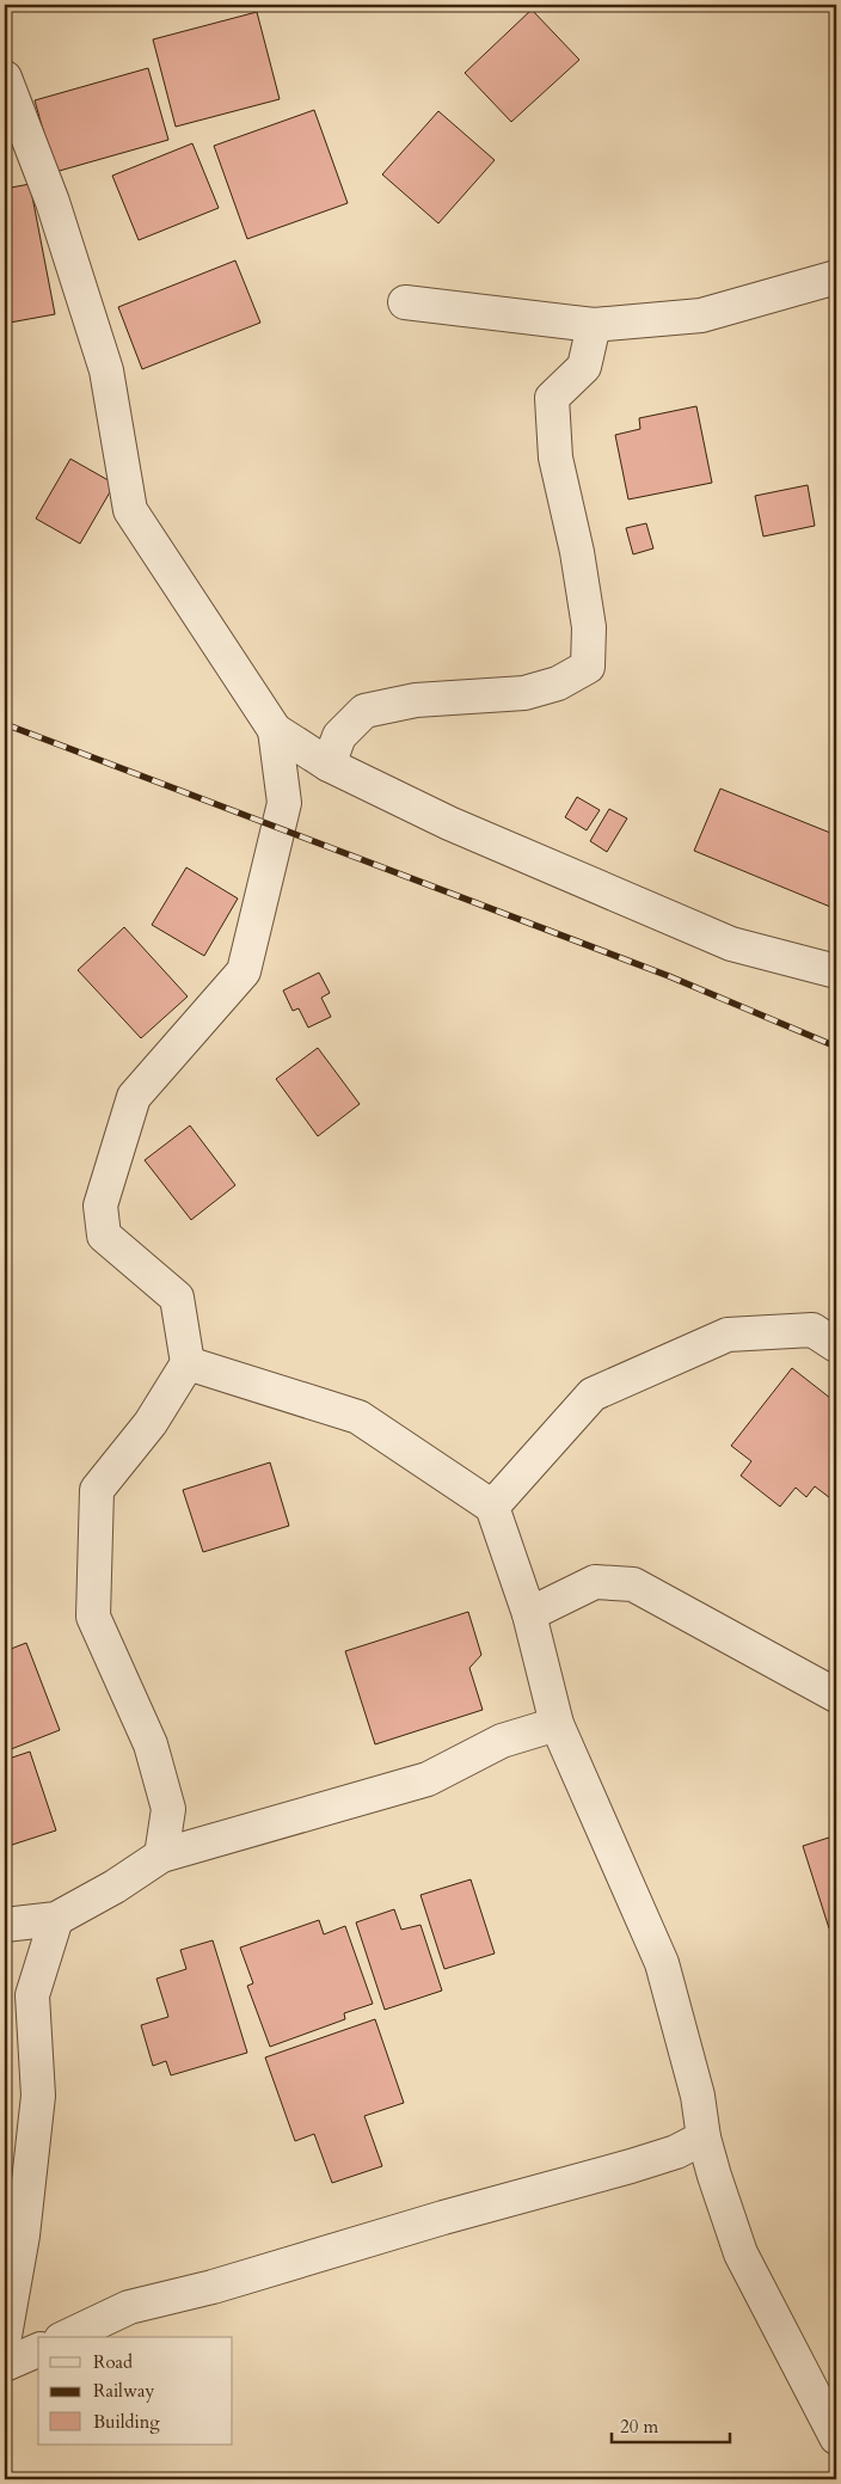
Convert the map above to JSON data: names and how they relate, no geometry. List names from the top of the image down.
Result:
{
  "legend": ["Road", "Railway", "Building"],
  "scale_bar": "20 m"
}
